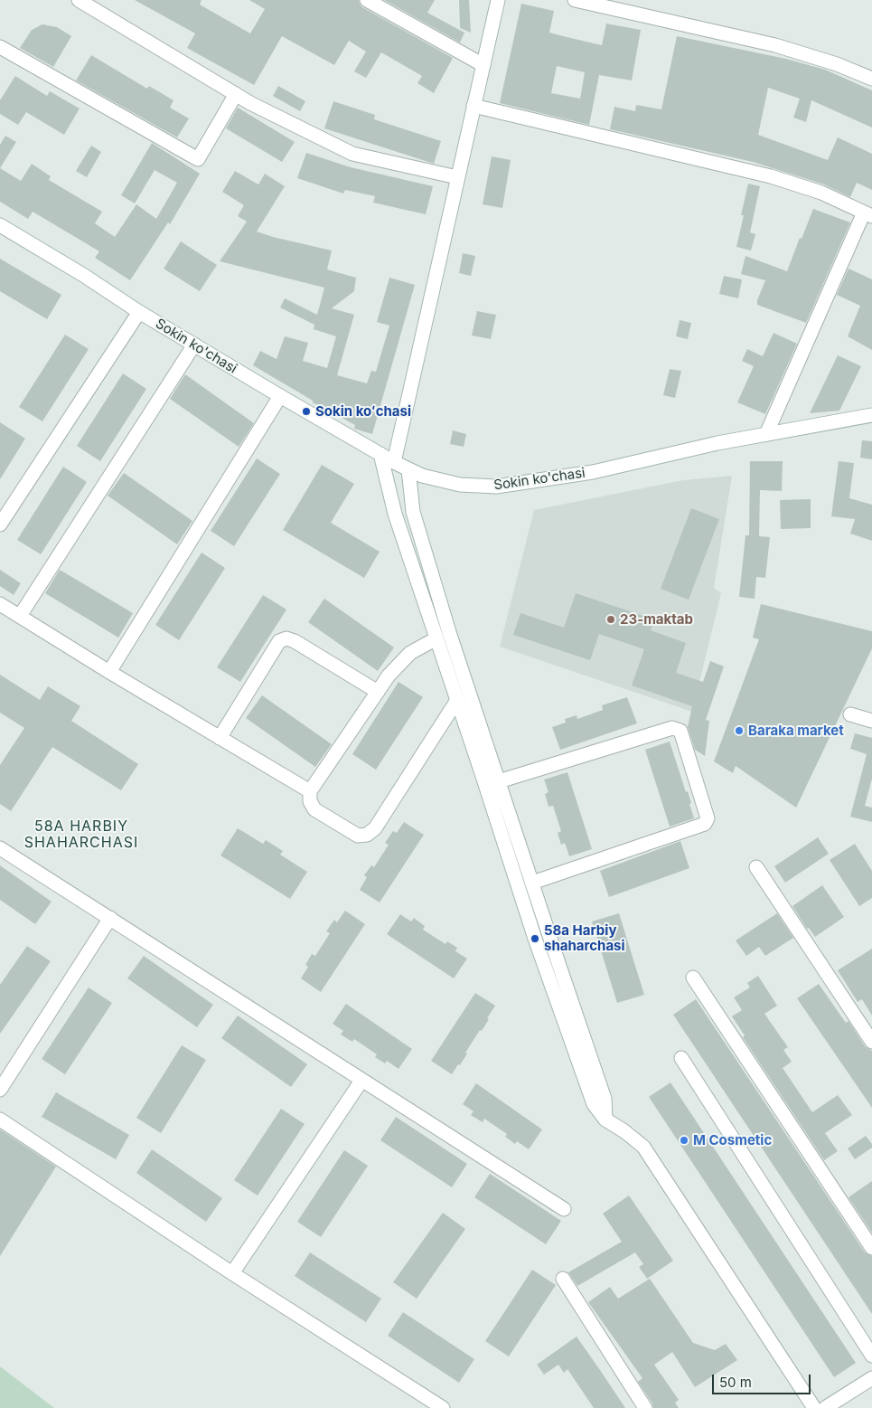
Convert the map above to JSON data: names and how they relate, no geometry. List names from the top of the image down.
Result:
{
  "streets": {
    "street": ["Sokin ko'chasi"]
  },
  "districts": ["58A HARBIY SHAHARCHASI"],
  "places": [
    "Sokin koʻchasi",
    "23-maktab",
    "Baraka market",
    "58a Harbiy shaharchasi",
    "M Cosmetic"
  ],
  "scale_bar": "50 m"
}
